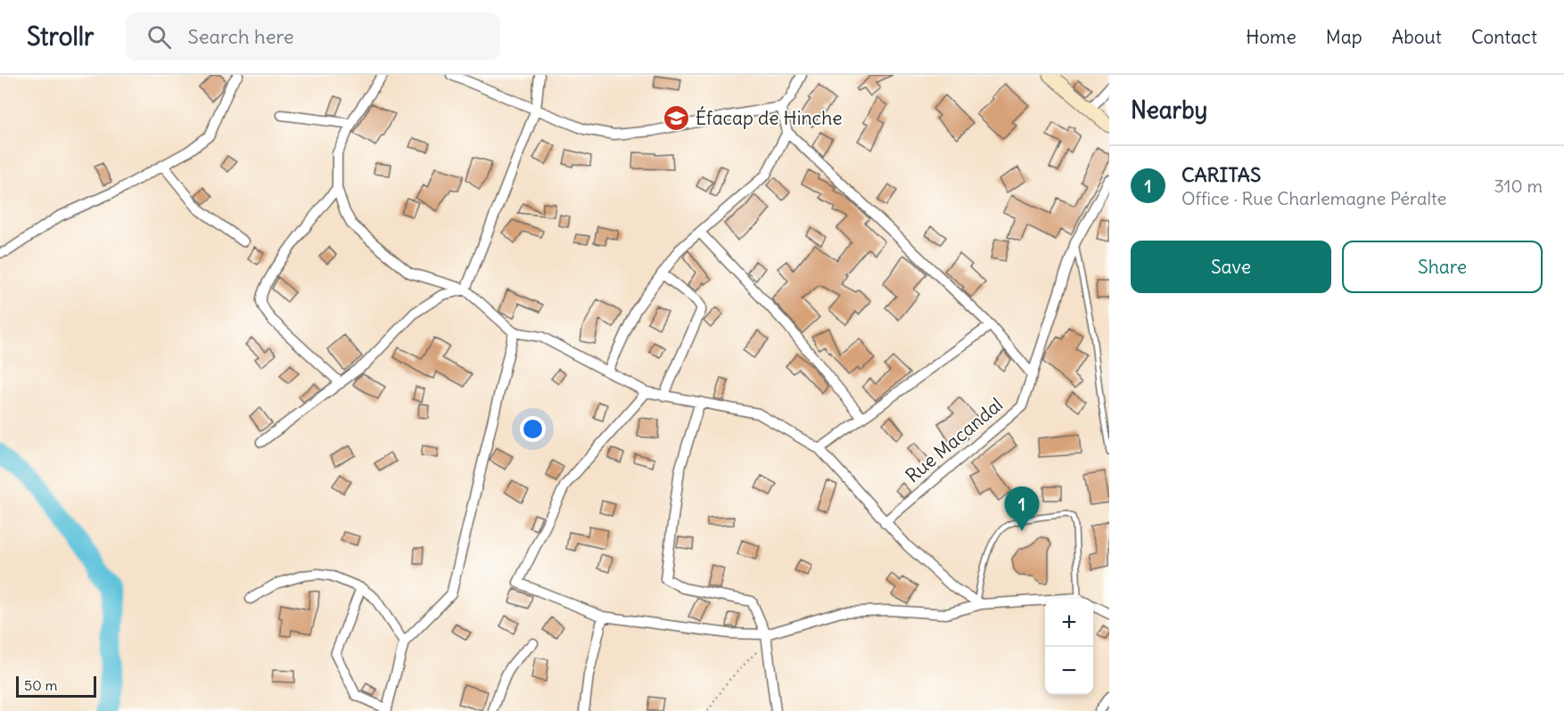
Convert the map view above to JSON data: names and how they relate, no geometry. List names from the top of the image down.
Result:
{
  "streets": {
    "street": ["Rue Macandal"]
  },
  "places": {
    "school or university": ["Éfacap de Hinche"]
  },
  "scale_bar": "50 m",
  "page": {
    "header": "Strollr",
    "search": "Search here",
    "nav": [
      "Home",
      "Map",
      "About",
      "Contact"
    ],
    "heading": "Nearby",
    "list": [
      {
        "mark": "1",
        "name": "CARITAS",
        "note": "Office · Rue Charlemagne Péralte",
        "value": "310 m"
      }
    ],
    "buttons": ["Save", "Share"],
    "pins": "1",
    "map_buttons": ["+", "−"],
    "scale": "50 m"
  }
}
